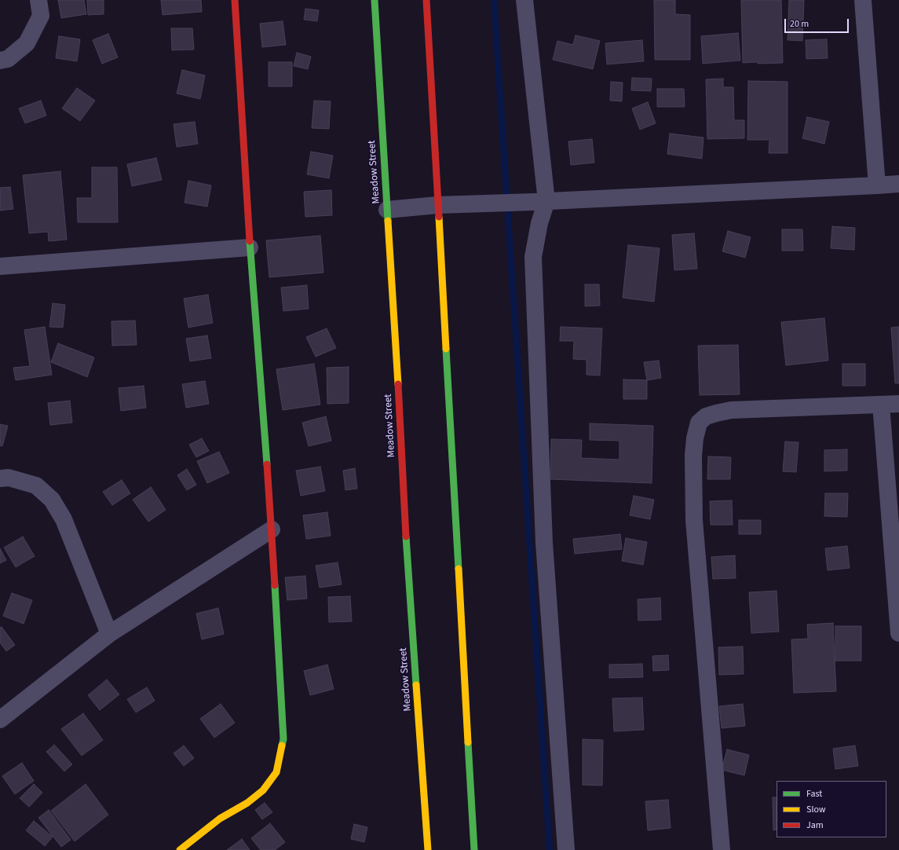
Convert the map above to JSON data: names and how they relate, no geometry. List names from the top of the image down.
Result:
{
  "streets": {
    "street": ["Meadow Street"]
  },
  "legend": ["Fast", "Slow", "Jam"],
  "scale_bar": "20 m"
}
